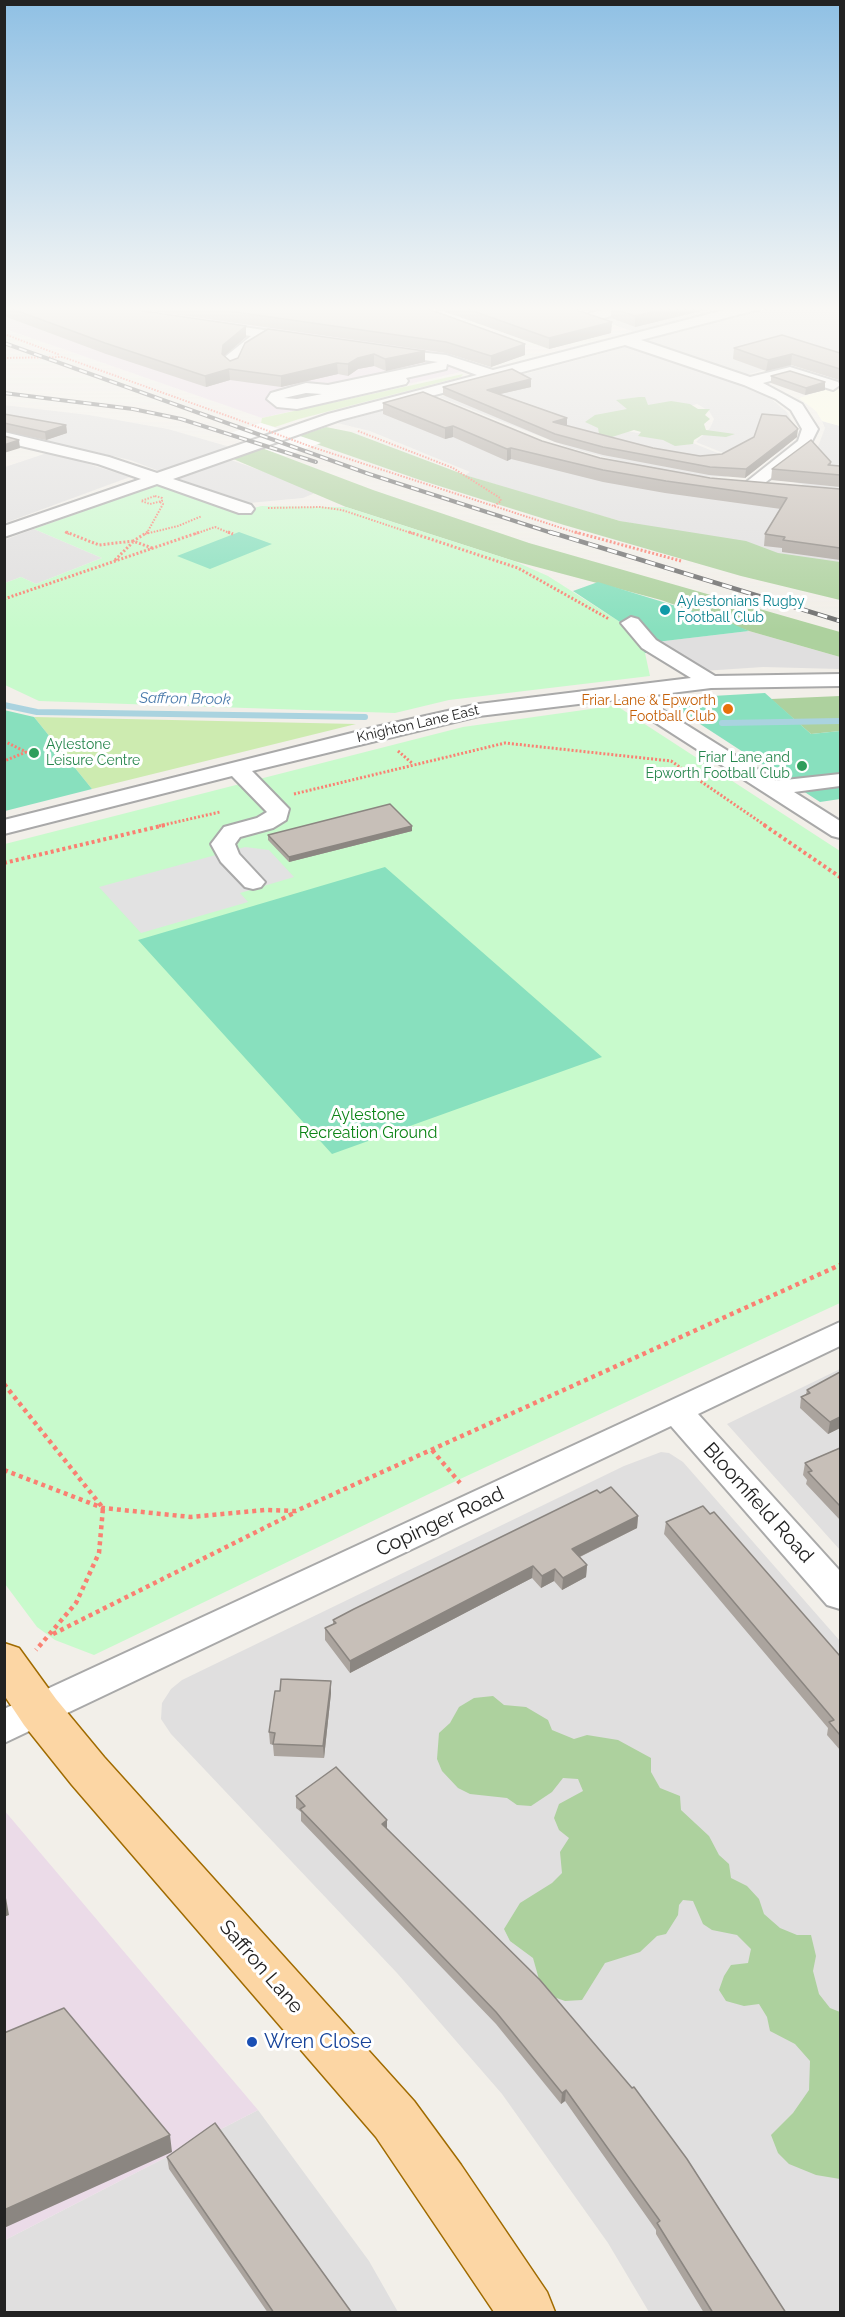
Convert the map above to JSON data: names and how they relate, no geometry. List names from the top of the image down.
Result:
{
  "streets": {
    "main road": ["Saffron Lane"],
    "street": ["Knighton Lane East", "Bloomfield Road", "Copinger Road"]
  },
  "crossings": [
    ["Bloomfield Road", "Copinger Road"],
    ["Copinger Road", "Saffron Lane"]
  ],
  "water": ["Saffron Brook"],
  "parks": ["Aylestone Recreation Ground"],
  "places": [
    "Aylestonians Rugby Football Club",
    "Friar Lane & Epworth Football Club",
    "Aylestone Leisure Centre",
    "Friar Lane and Epworth Football Club",
    "Wren Close"
  ]
}
